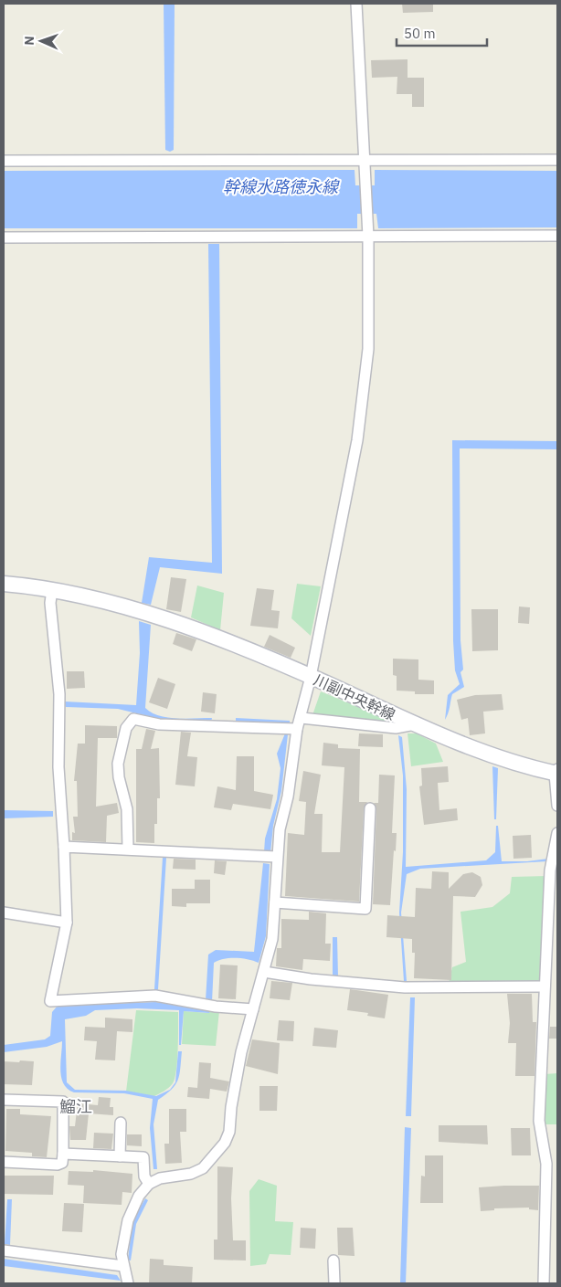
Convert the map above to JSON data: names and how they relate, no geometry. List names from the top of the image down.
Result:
{
  "streets": {
    "street": ["川副中央幹線"]
  },
  "districts": ["鰡江"],
  "water": ["幹線水路徳永線"],
  "scale_bar": "50 m",
  "north": "left"
}
